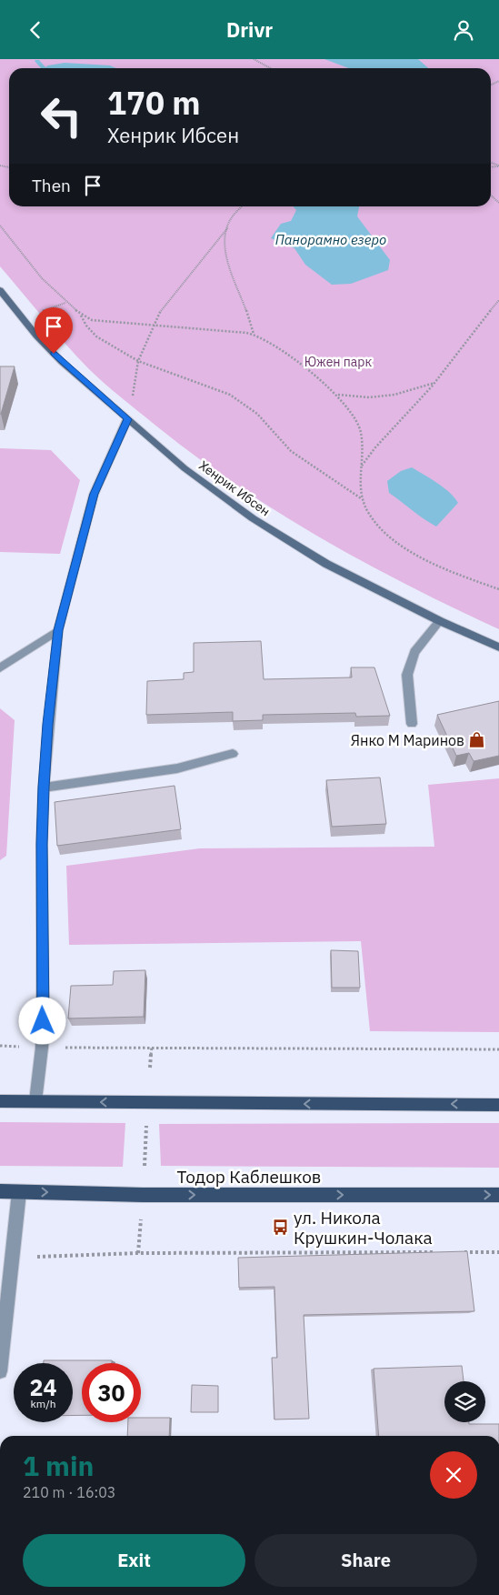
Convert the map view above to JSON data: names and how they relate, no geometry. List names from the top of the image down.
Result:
{
  "streets": {
    "main road": ["Хенрик Ибсен", "Тодор Каблешков"]
  },
  "water": ["Панорамно езеро"],
  "parks": ["Южен парк"],
  "places": {
    "shop": ["Янко М Маринов"],
    "bus stop": ["ул. Никола Крушкин-Чолака"]
  },
  "page": {
    "header": "Drivr",
    "turn": ["170 m", "Хенрик Ибсен"],
    "then": "Then",
    "speed": "24 km/h",
    "limit": "30",
    "heading": ["1 min", "210 m · 16:03"],
    "buttons": ["Exit", "Share"]
  }
}
